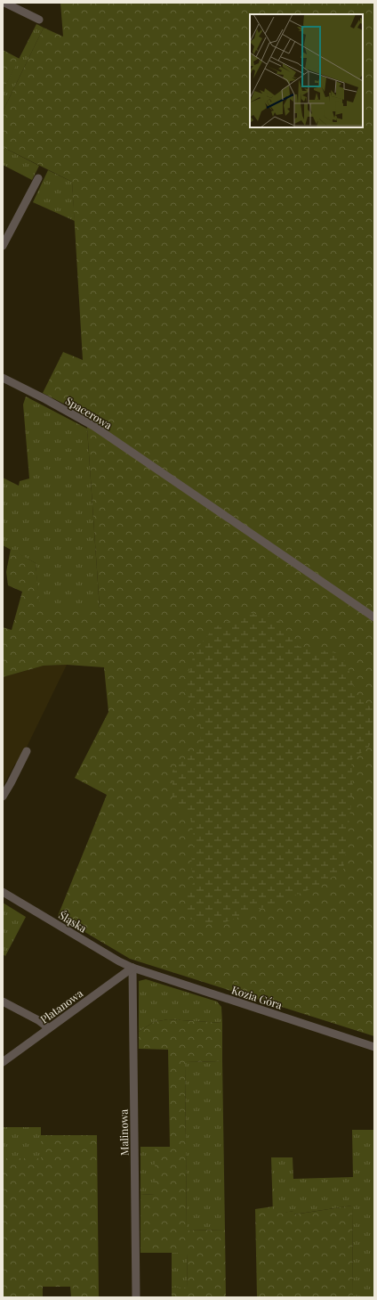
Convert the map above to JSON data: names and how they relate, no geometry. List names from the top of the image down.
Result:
{
  "streets": {
    "street": [
      "Spacerowa",
      "Śląska",
      "Kozia Góra",
      "Platanowa",
      "Malinowa"
    ]
  },
  "crossings": [
    ["Śląska", "Kozia Góra"],
    ["Śląska", "Platanowa"],
    ["Śląska", "Malinowa"],
    ["Kozia Góra", "Platanowa"],
    ["Kozia Góra", "Malinowa"],
    ["Platanowa", "Malinowa"]
  ]
}
